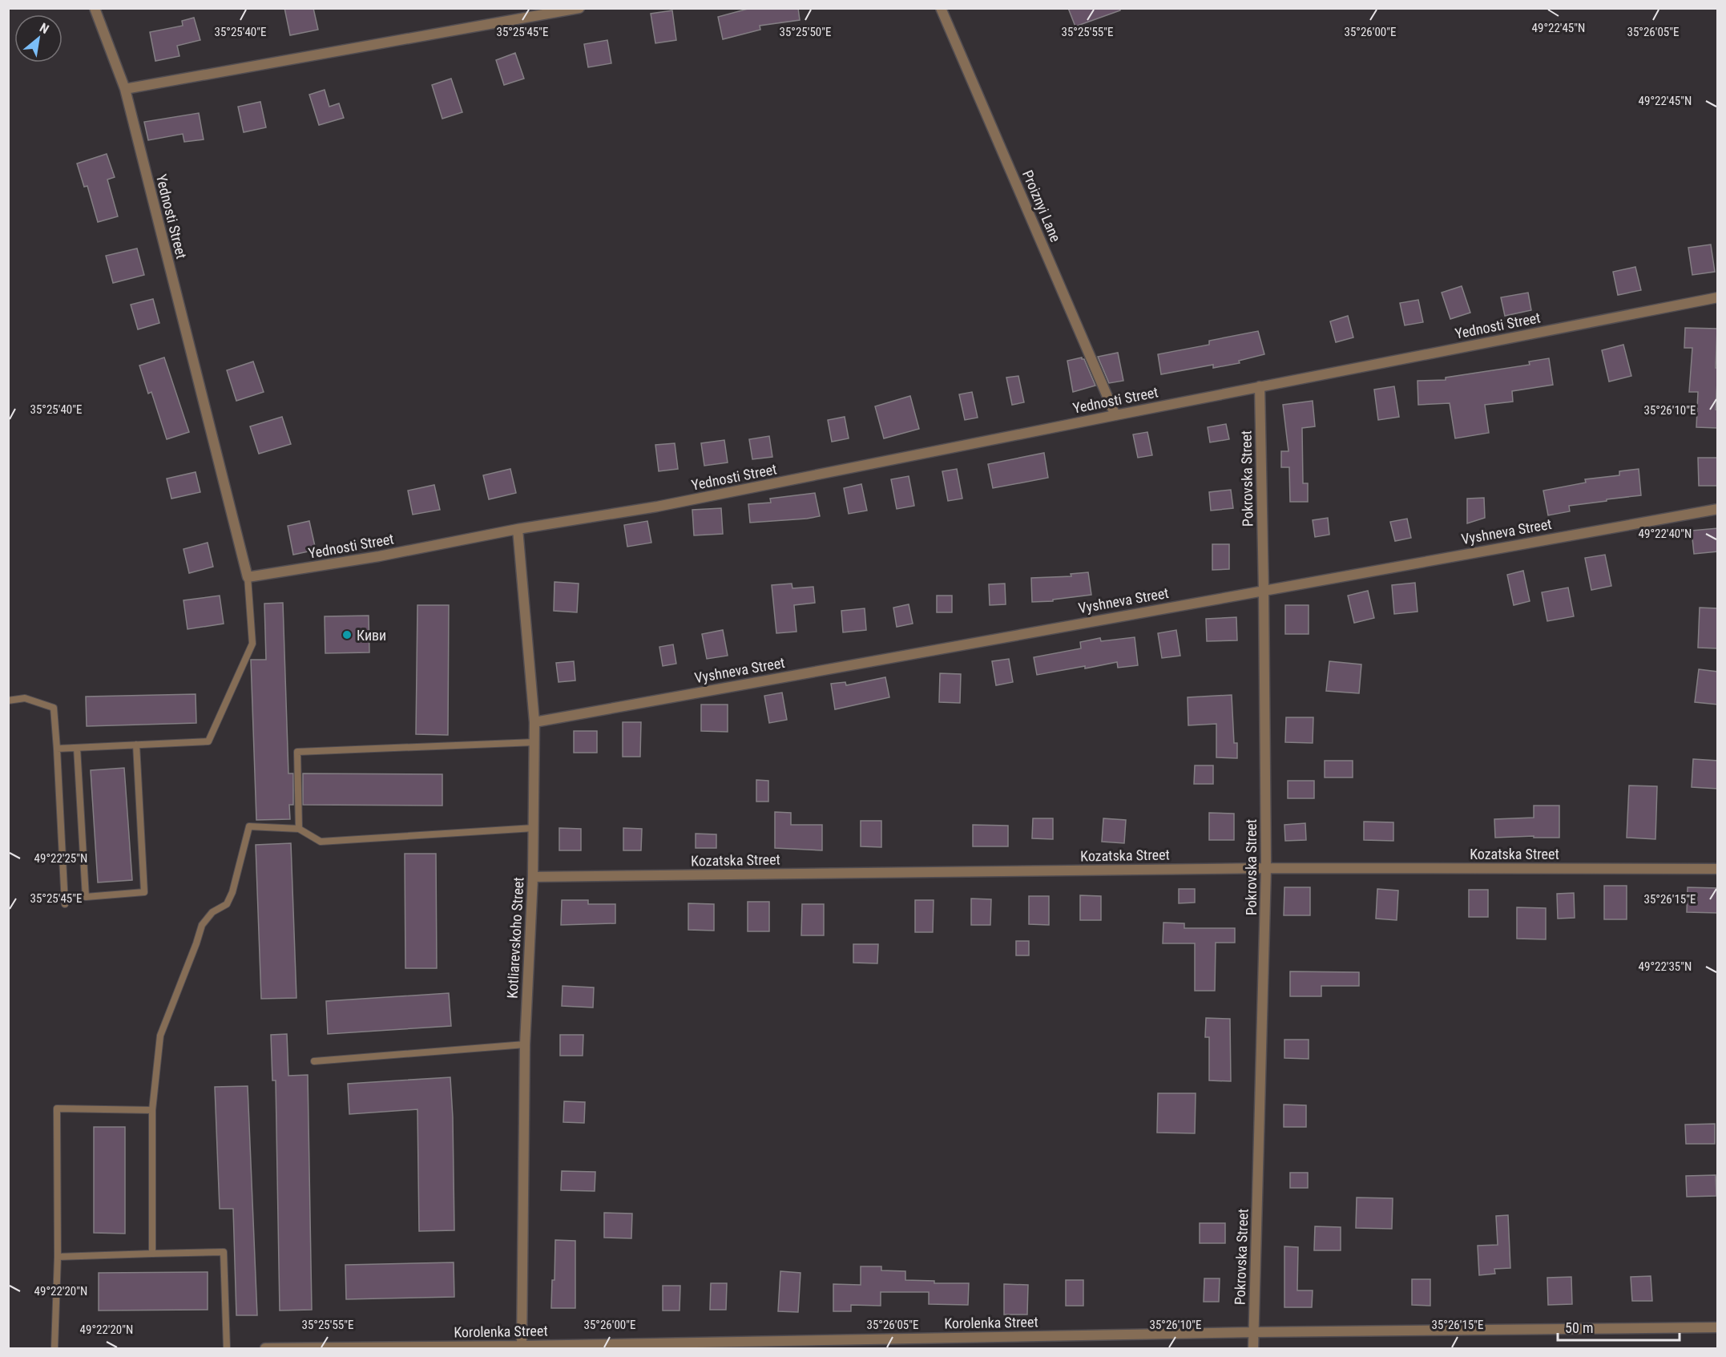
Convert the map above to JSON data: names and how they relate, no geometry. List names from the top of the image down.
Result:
{
  "streets": {
    "street": [
      "Proiznyi Lane",
      "Yednosti Street",
      "Pokrovska Street",
      "Vyshneva Street",
      "Kozatska Street",
      "Kotliarevskoho Street",
      "Korolenka Street"
    ]
  },
  "crossings": [
    ["Proiznyi Lane", "Yednosti Street"],
    ["Yednosti Street", "Pokrovska Street"],
    ["Yednosti Street", "Kotliarevskoho Street"],
    ["Pokrovska Street", "Vyshneva Street"],
    ["Pokrovska Street", "Kozatska Street"],
    ["Pokrovska Street", "Korolenka Street"],
    ["Vyshneva Street", "Kotliarevskoho Street"],
    ["Kozatska Street", "Kotliarevskoho Street"],
    ["Kotliarevskoho Street", "Korolenka Street"]
  ],
  "places": ["Киви"],
  "scale_bar": "50 m",
  "north": "top right",
  "coordinates": [
    "49°22'45\"N",
    "35°25'45\"E",
    "35°25'40\"E",
    "35°25'50\"E",
    "35°25'55\"E",
    "35°26'00\"E",
    "35°26'05\"E",
    "35°26'10\"E",
    "49°22'40\"N",
    "49°22'25\"N",
    "35°26'15\"E",
    "49°22'35\"N",
    "49°22'20\"N"
  ]
}
